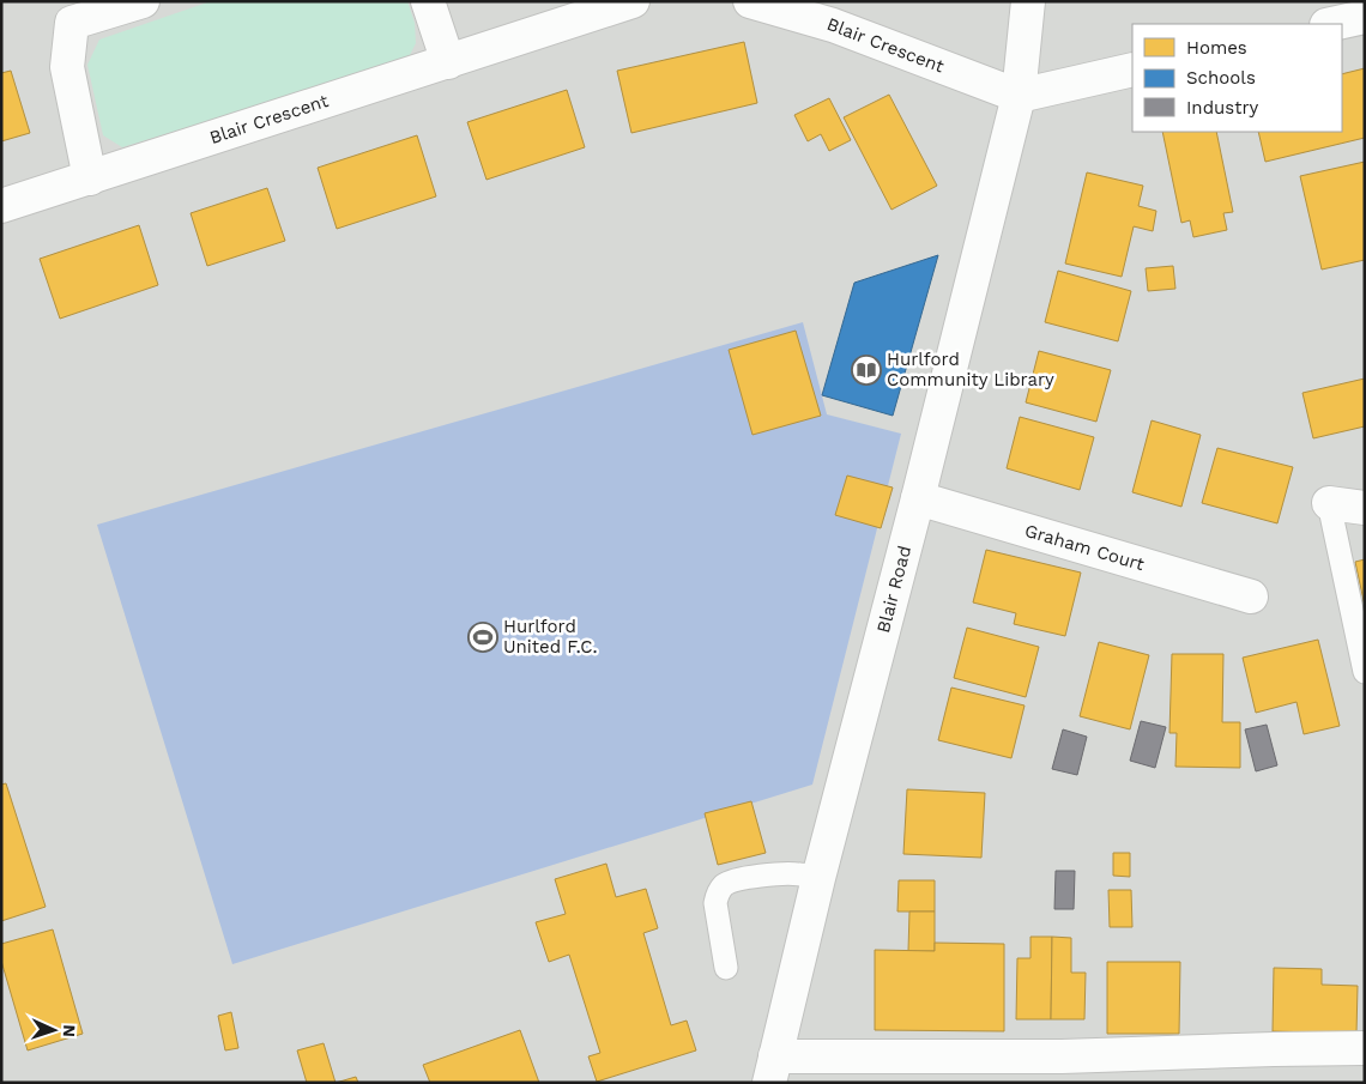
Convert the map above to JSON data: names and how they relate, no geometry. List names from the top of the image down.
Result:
{
  "streets": {
    "street": ["Blair Crescent", "Graham Court", "Blair Road"]
  },
  "crossings": [
    ["Blair Crescent", "Blair Road"],
    ["Graham Court", "Blair Road"]
  ],
  "places": {
    "library": ["Hurlford Community Library"],
    "sports": ["Hurlford United F.C."]
  },
  "legend": ["Homes", "Schools", "Industry"],
  "north": "right"
}
